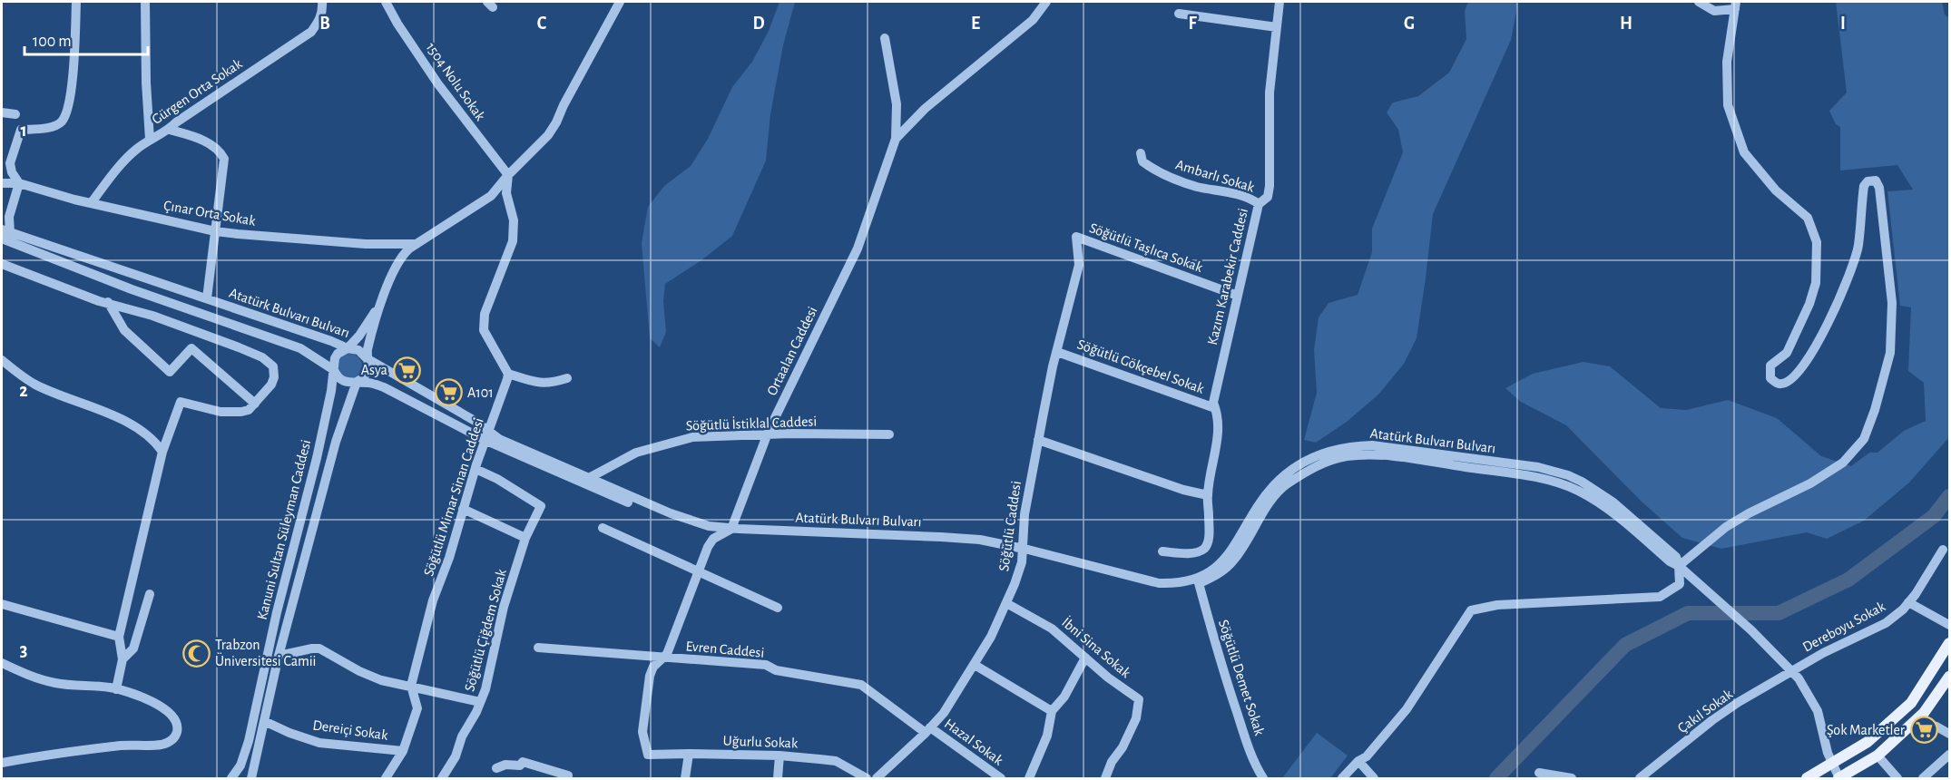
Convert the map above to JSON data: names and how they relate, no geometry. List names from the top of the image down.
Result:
{
  "streets": {
    "street": [
      "1504 Nolu Sokak",
      "Gürgen Orta Sokak",
      "Ambarlı Sokak",
      "Çınar Orta Sokak",
      "Söğütlü Taşlıca Sokak",
      "Kazım Karabekir Caddesi",
      "Atatürk Bulvarı Bulvarı",
      "Ortaalan Caddesi",
      "Söğütlü Gökçebel Sokak",
      "Söğütlü İstiklal Caddesi",
      "Söğütlü Mimar Sinan Caddesi",
      "Söğütlü Caddesi",
      "Kanuni Sultan Süleyman Caddesi",
      "Dereboyu Sokak",
      "Söğütlü Çiğdem Sokak",
      "İbni Sina Sokak",
      "Evren Caddesi",
      "Söğütlü Demet Sokak",
      "Çakıl Sokak",
      "Dereiçi Sokak",
      "Uğurlu Sokak",
      "Hazal Sokak"
    ]
  },
  "crossings": [
    ["1504 Nolu Sokak", "Kanuni Sultan Süleyman Caddesi"],
    ["Gürgen Orta Sokak", "Çınar Orta Sokak"],
    ["Ambarlı Sokak", "Kazım Karabekir Caddesi"],
    ["Çınar Orta Sokak", "Kanuni Sultan Süleyman Caddesi"],
    ["Söğütlü Taşlıca Sokak", "Kazım Karabekir Caddesi"],
    ["Söğütlü Taşlıca Sokak", "Söğütlü Caddesi"],
    ["Kazım Karabekir Caddesi", "Söğütlü Gökçebel Sokak"],
    ["Atatürk Bulvarı Bulvarı", "Ortaalan Caddesi"],
    ["Atatürk Bulvarı Bulvarı", "Söğütlü İstiklal Caddesi"],
    ["Atatürk Bulvarı Bulvarı", "Söğütlü Mimar Sinan Caddesi"],
    ["Atatürk Bulvarı Bulvarı", "Söğütlü Caddesi"],
    ["Atatürk Bulvarı Bulvarı", "Kanuni Sultan Süleyman Caddesi"],
    ["Atatürk Bulvarı Bulvarı", "Dereboyu Sokak"],
    ["Atatürk Bulvarı Bulvarı", "Söğütlü Demet Sokak"],
    ["Atatürk Bulvarı Bulvarı", "Çakıl Sokak"],
    ["Ortaalan Caddesi", "Söğütlü İstiklal Caddesi"],
    ["Ortaalan Caddesi", "Evren Caddesi"],
    ["Ortaalan Caddesi", "Uğurlu Sokak"],
    ["Söğütlü Gökçebel Sokak", "Söğütlü Caddesi"],
    ["Söğütlü Mimar Sinan Caddesi", "Söğütlü Çiğdem Sokak"],
    ["Söğütlü Mimar Sinan Caddesi", "Dereiçi Sokak"],
    ["Söğütlü Caddesi", "İbni Sina Sokak"],
    ["Söğütlü Caddesi", "Evren Caddesi"],
    ["Söğütlü Caddesi", "Hazal Sokak"],
    ["Kanuni Sultan Süleyman Caddesi", "Dereiçi Sokak"],
    ["Dereboyu Sokak", "Çakıl Sokak"],
    ["Evren Caddesi", "Hazal Sokak"]
  ],
  "places": {
    "supermarket": ["Asya", "A101", "Şok Marketler"],
    "mosque": ["Trabzon Üniversitesi Camii"]
  },
  "scale_bar": "100 m",
  "grid": {
    "columns": [
      "B",
      "C",
      "D",
      "E",
      "F",
      "G",
      "H",
      "I"
    ],
    "rows": ["1", "2", "3"]
  }
}
